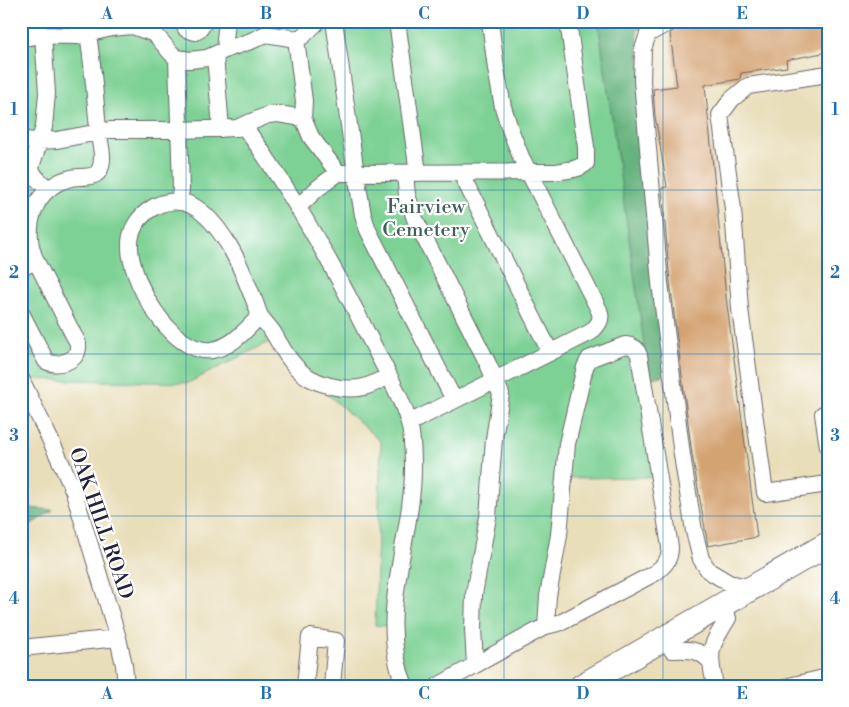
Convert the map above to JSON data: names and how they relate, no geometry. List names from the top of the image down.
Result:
{
  "streets": {
    "street": ["OAK HILL ROAD"]
  },
  "parks": ["Fairview Cemetery"],
  "grid": {
    "columns": [
      "A",
      "B",
      "C",
      "D",
      "E"
    ],
    "rows": [
      "1",
      "2",
      "3",
      "4"
    ]
  }
}
